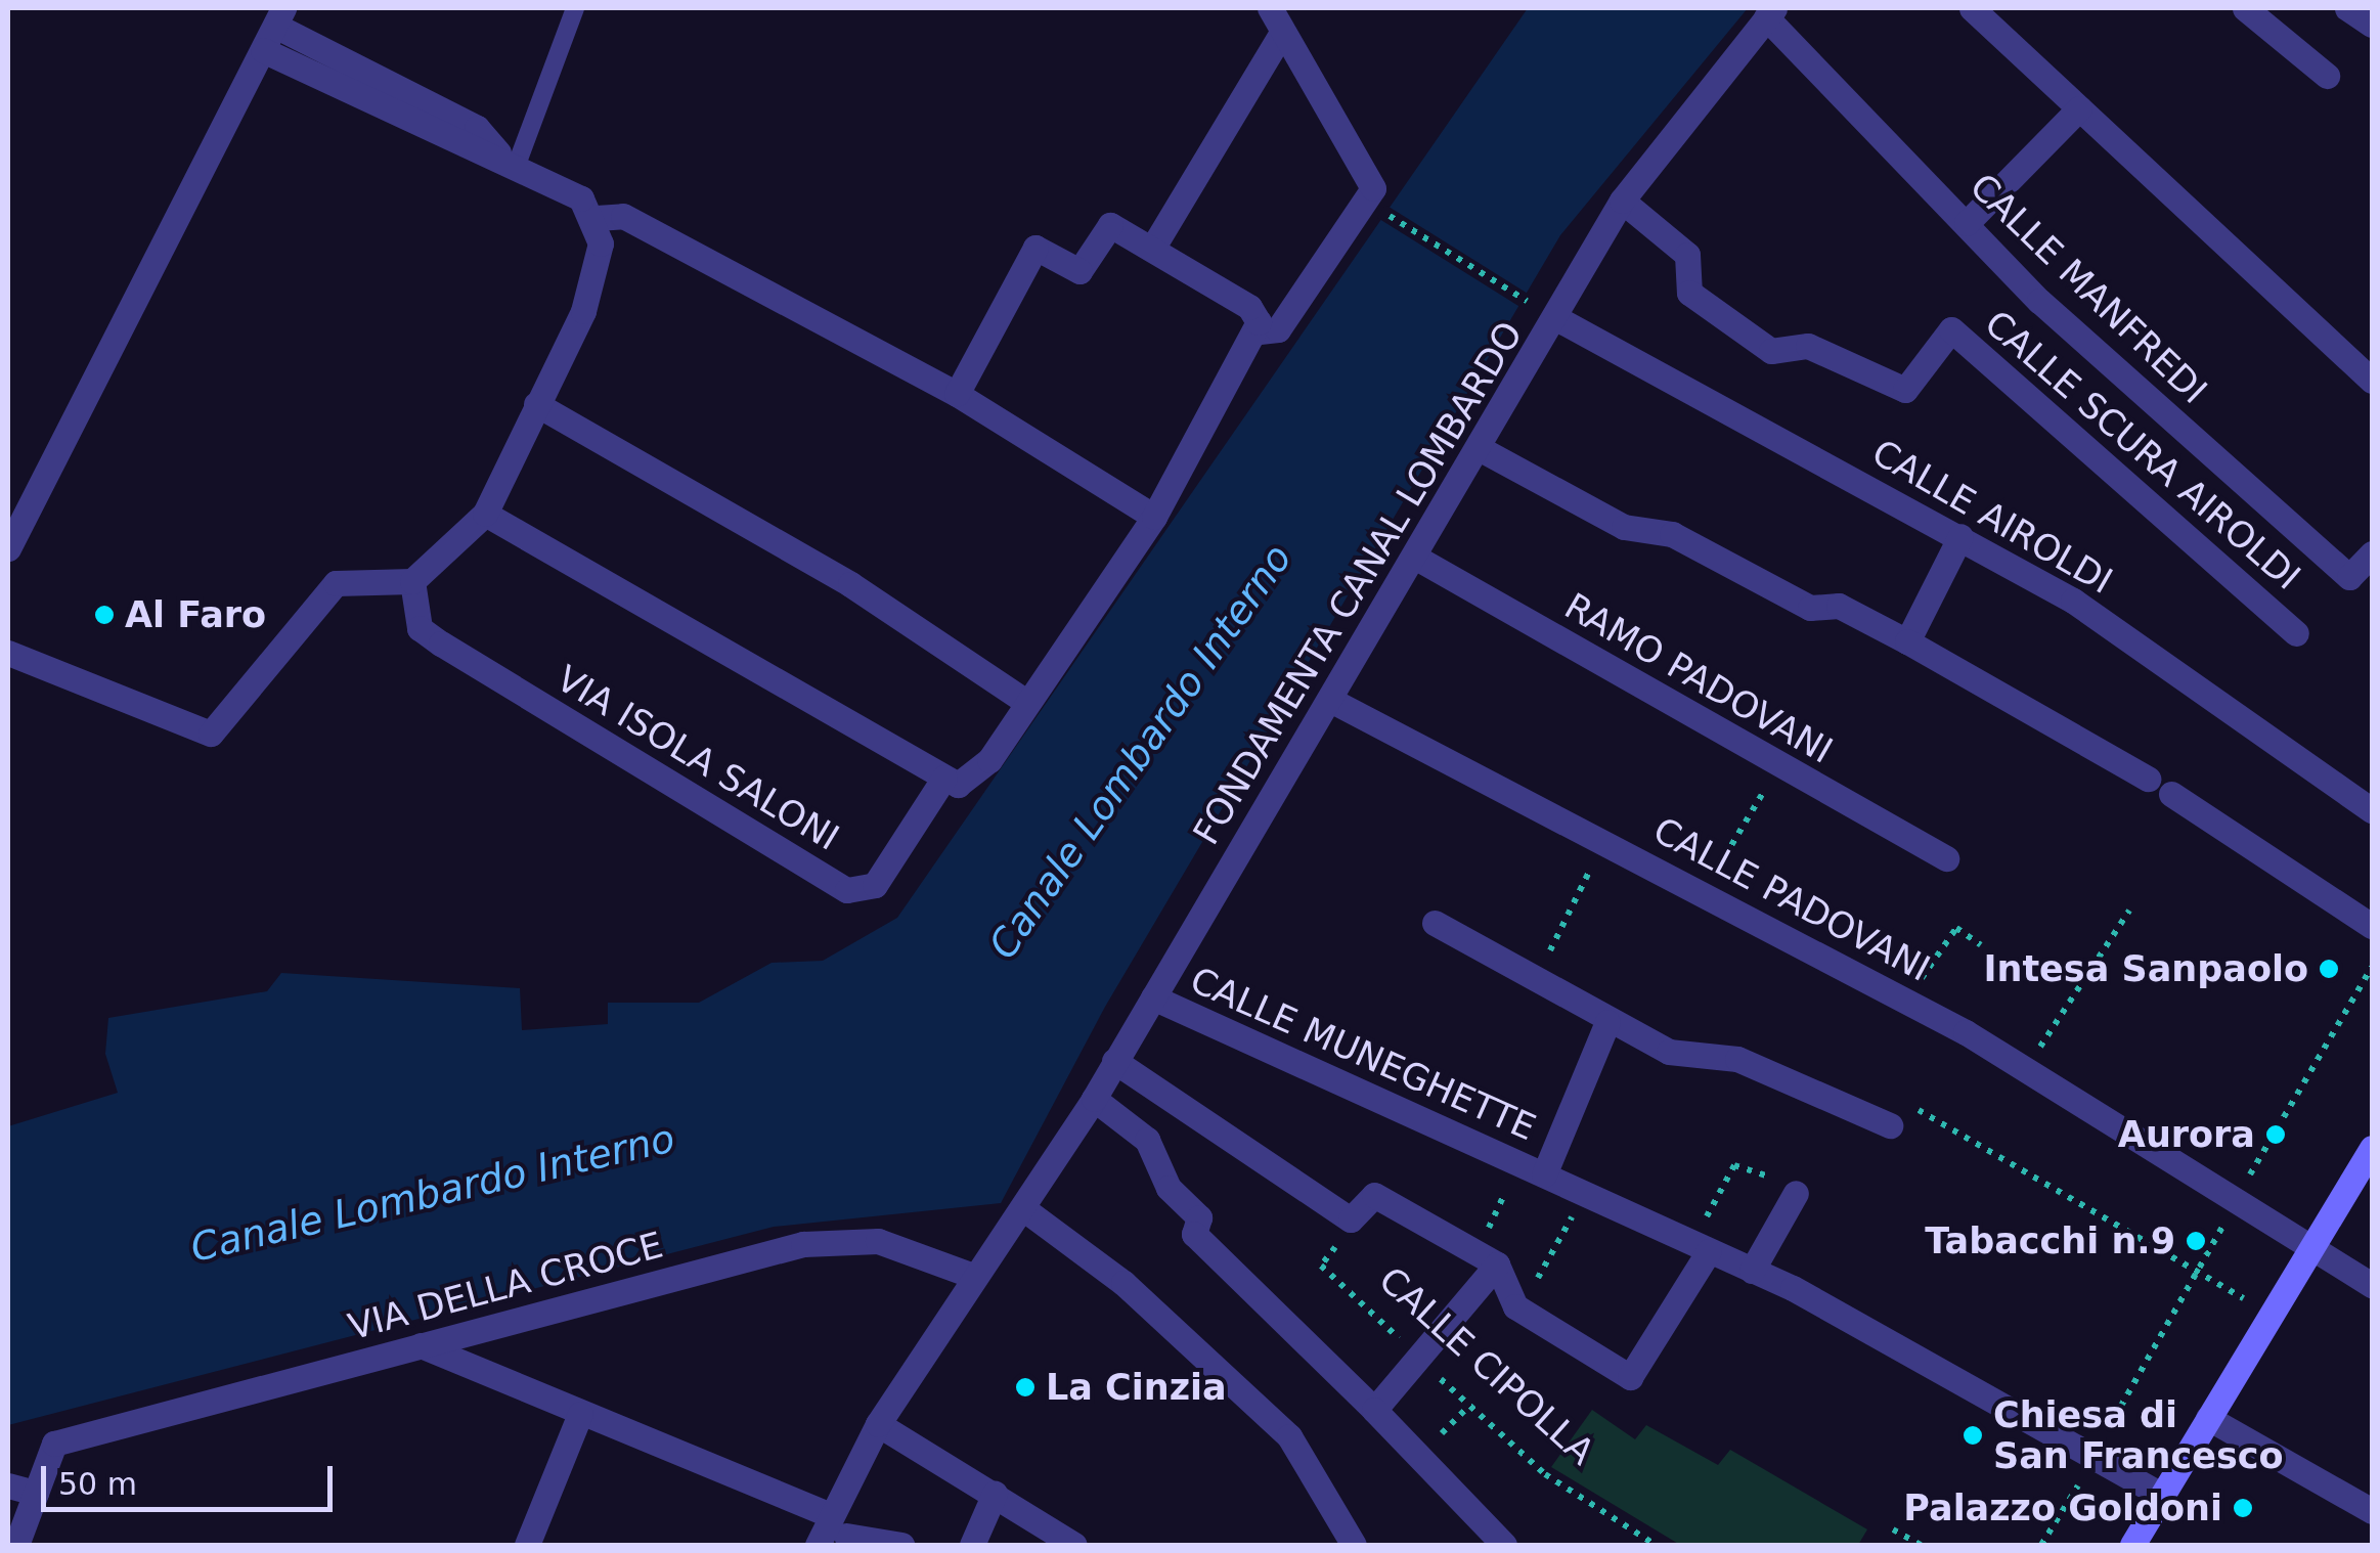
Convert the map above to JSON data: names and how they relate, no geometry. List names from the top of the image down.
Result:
{
  "streets": {
    "street": [
      "CALLE MANFREDI",
      "CALLE SCURA AIROLDI",
      "CALLE AIROLDI",
      "FONDAMENTA CANAL LOMBARDO",
      "RAMO PADOVANI",
      "VIA ISOLA SALONI",
      "CALLE PADOVANI",
      "CALLE MUNEGHETTE",
      "VIA DELLA CROCE",
      "CALLE CIPOLLA"
    ]
  },
  "crossings": [
    ["CALLE MANFREDI", "FONDAMENTA CANAL LOMBARDO"],
    ["CALLE SCURA AIROLDI", "FONDAMENTA CANAL LOMBARDO"],
    ["CALLE AIROLDI", "FONDAMENTA CANAL LOMBARDO"],
    ["FONDAMENTA CANAL LOMBARDO", "RAMO PADOVANI"],
    ["FONDAMENTA CANAL LOMBARDO", "CALLE PADOVANI"],
    ["FONDAMENTA CANAL LOMBARDO", "CALLE MUNEGHETTE"],
    ["FONDAMENTA CANAL LOMBARDO", "VIA DELLA CROCE"],
    ["CALLE MUNEGHETTE", "CALLE CIPOLLA"]
  ],
  "water": ["Canale Lombardo Interno"],
  "places": [
    "Al Faro",
    "Intesa Sanpaolo",
    "Aurora",
    "Tabacchi n.9",
    "La Cinzia",
    "Chiesa di San Francesco",
    "Palazzo Goldoni"
  ],
  "scale_bar": "50 m"
}
